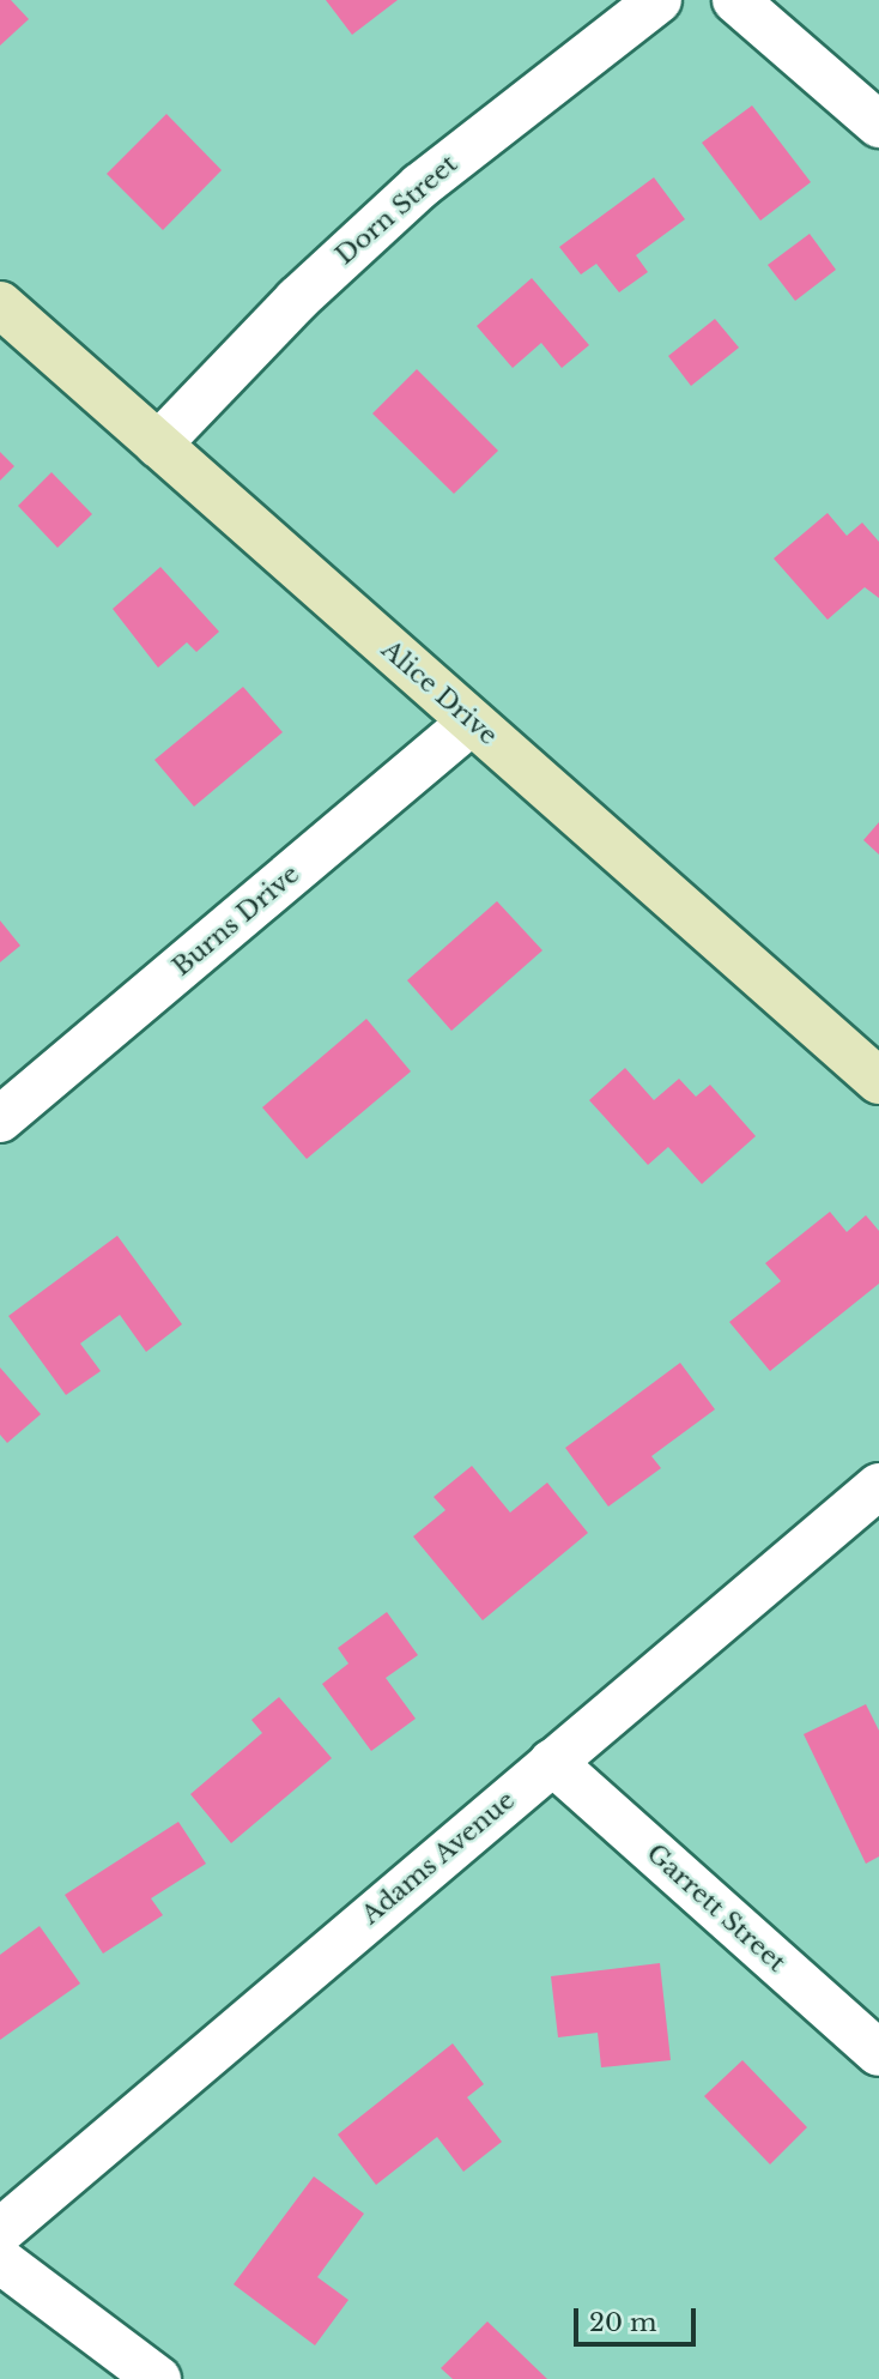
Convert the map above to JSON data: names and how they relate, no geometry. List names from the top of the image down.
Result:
{
  "streets": {
    "main road": ["Alice Drive"],
    "street": [
      "Dorn Street",
      "Burns Drive",
      "Adams Avenue",
      "Garrett Street"
    ]
  },
  "crossings": [
    ["Dorn Street", "Alice Drive"],
    ["Alice Drive", "Burns Drive"],
    ["Adams Avenue", "Garrett Street"]
  ],
  "scale_bar": "20 m"
}
